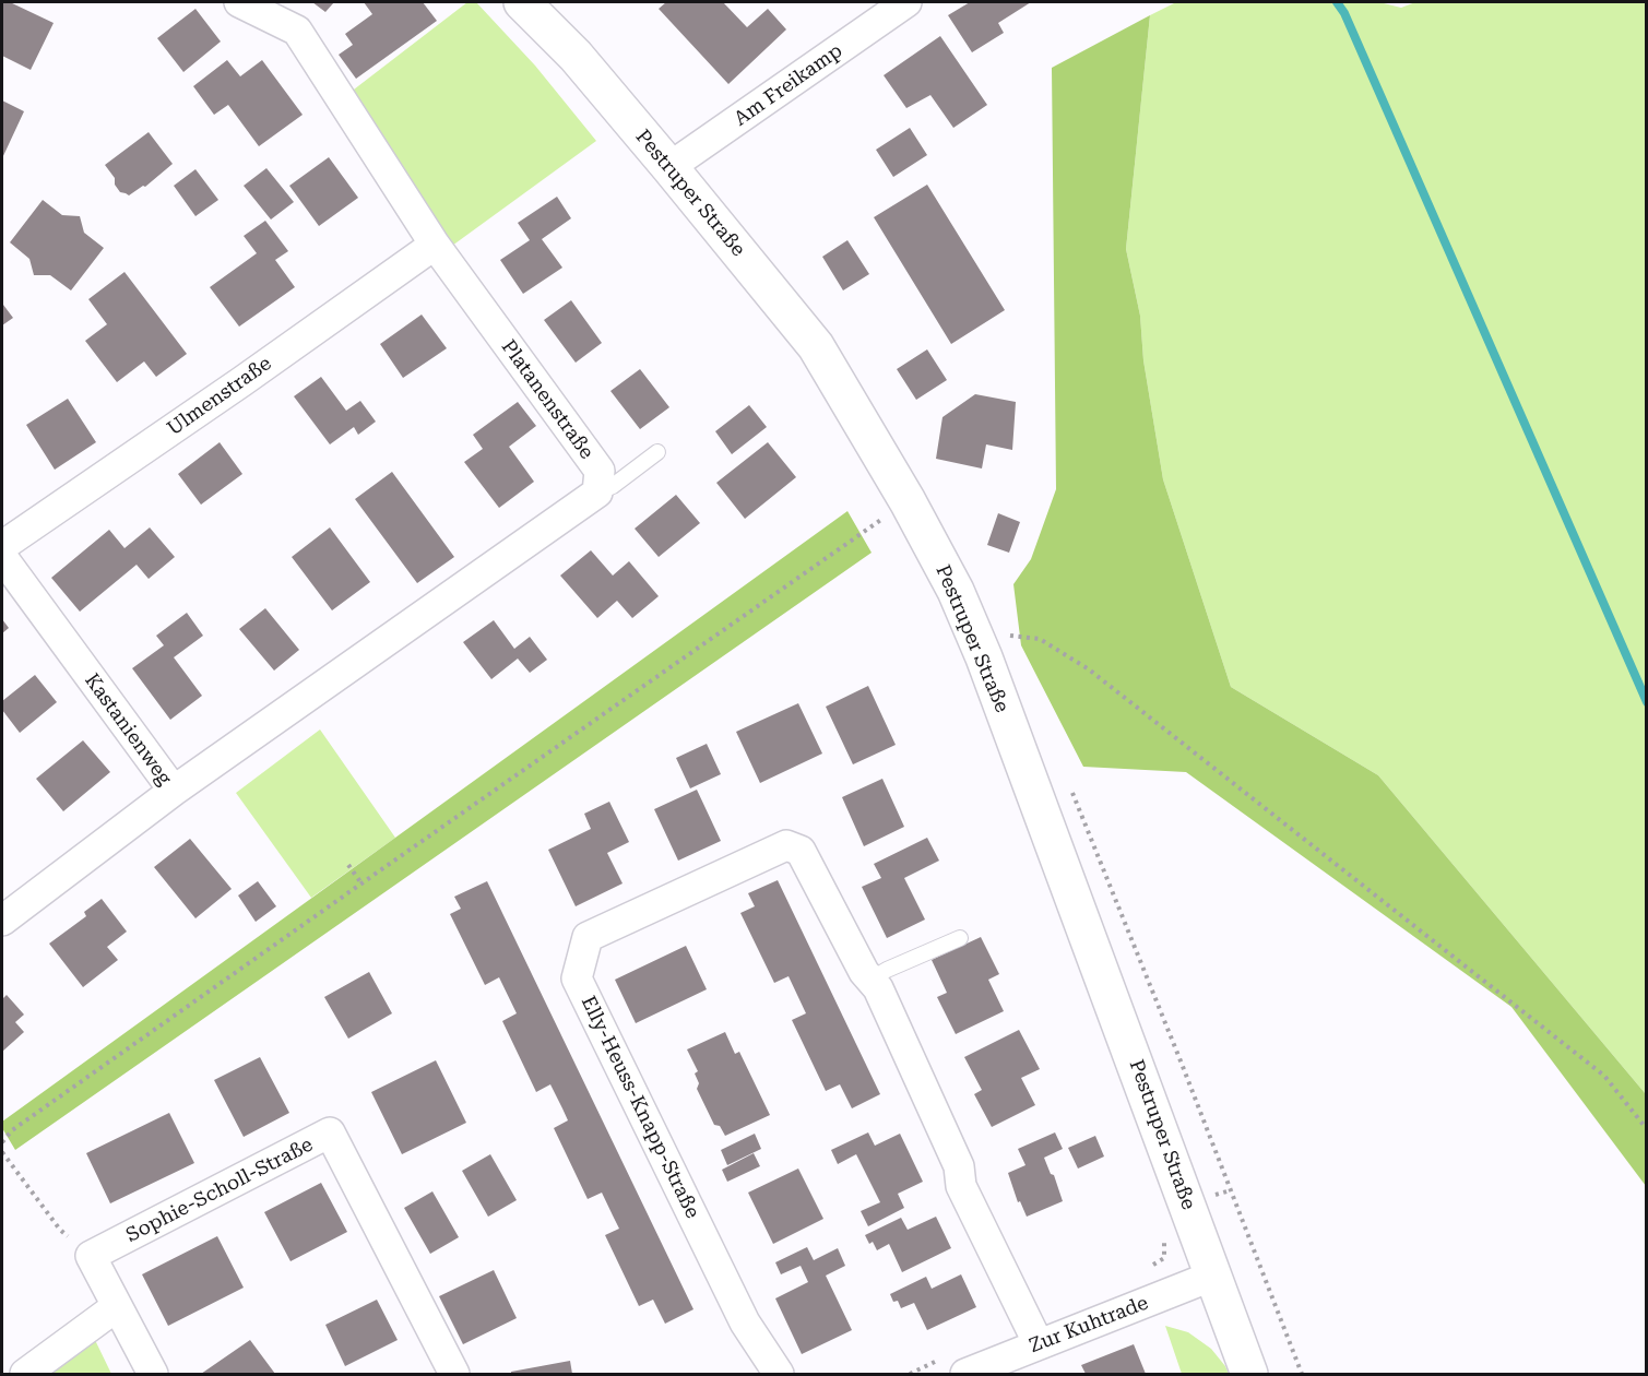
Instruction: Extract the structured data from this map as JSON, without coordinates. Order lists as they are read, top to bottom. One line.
{"streets":{"street":["Am Freikamp","Pestruper Straße","Ulmenstraße","Platanenstraße","Kastanienweg","Elly-Heuss-Knapp-Straße","Sophie-Scholl-Straße","Zur Kuhtrade"]},"crossings":[["Am Freikamp","Pestruper Straße"],["Pestruper Straße","Zur Kuhtrade"],["Ulmenstraße","Platanenstraße"],["Elly-Heuss-Knapp-Straße","Zur Kuhtrade"]]}
